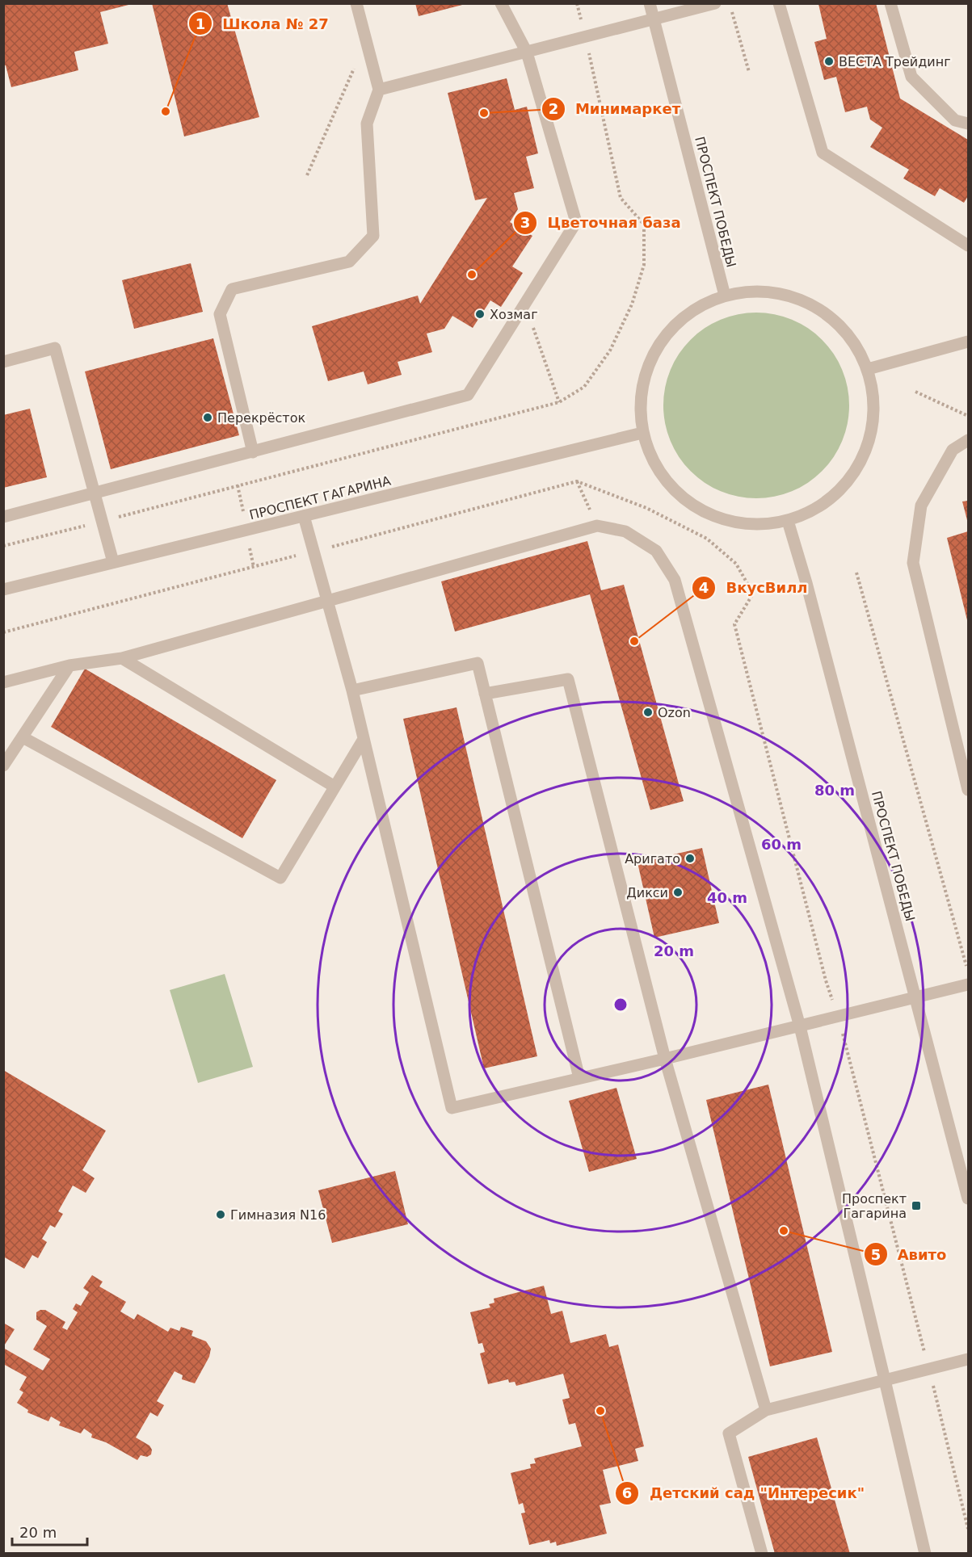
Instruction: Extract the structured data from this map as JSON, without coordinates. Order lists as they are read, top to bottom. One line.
{"streets":{"street":["ПРОСПЕКТ ПОБЕДЫ","ПРОСПЕКТ ГАГАРИНА"]},"places":{"other":["ВЕСТА Трейдинг","Школа № 27","Минимаркет","Цветочная база","Хозмаг","Перекрёсток","ВкусВилл","Ozon","Аригато","Дикси","Гимназия N16","Авито","Детский сад \"Интересик\""],"transit":["Проспект Гагарина"]},"scale_bar":"20 m","rings":["80 m","60 m","40 m","20 m"]}
